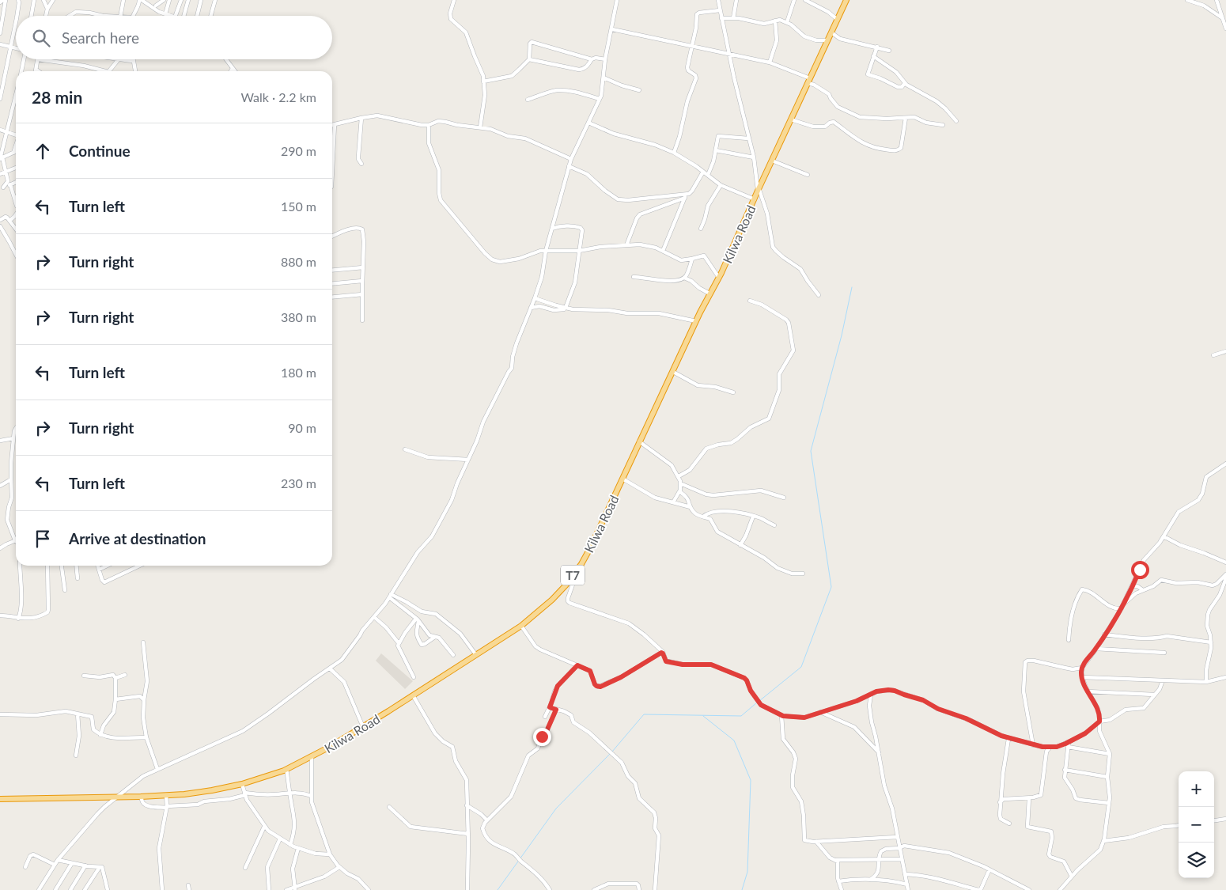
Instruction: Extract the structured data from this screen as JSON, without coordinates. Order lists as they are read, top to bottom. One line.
{"streets":{"highway":["Kilwa Road","T7"]},"page":{"search":"Search here","heading":["28 min","Walk · 2.2 km"],"list":[["Continue","290 m"],["Turn left","150 m"],["Turn right","880 m"],["Turn right","380 m"],["Turn left","180 m"],["Turn right","90 m"],["Turn left","230 m"],"Arrive at destination"],"map_buttons":["+","−"]}}
